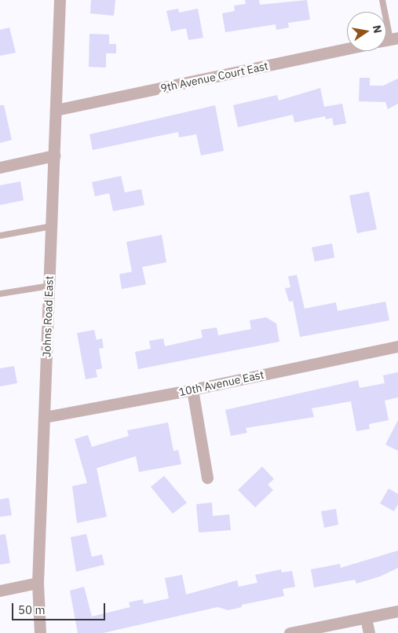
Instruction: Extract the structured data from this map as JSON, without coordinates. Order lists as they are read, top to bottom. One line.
{"streets":{"street":["9th Avenue Court East","Johns Road East","10th Avenue East"]},"crossings":[["9th Avenue Court East","Johns Road East"],["Johns Road East","10th Avenue East"]],"scale_bar":"50 m","north":"right"}
